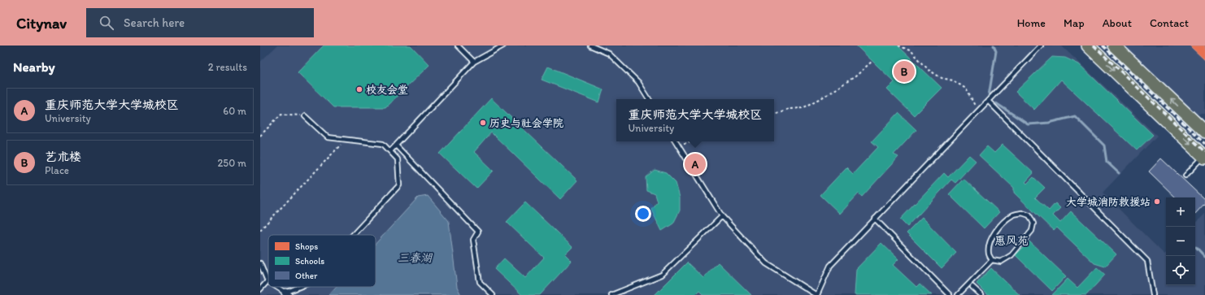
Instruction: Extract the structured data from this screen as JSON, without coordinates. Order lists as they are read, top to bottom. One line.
{"districts":["惠风苑"],"water":["三春湖"],"places":["校友会堂","历史与社会学院","大学城消防救援站"],"legend":["Shops","Schools","Other"],"page":{"header":"Citynav","search":"Search here","nav":["Home","Map","About","Contact"],"heading":["Nearby","2 results"],"pins":["B","A"],"list":[{"mark":"A","name":"重庆师范大学大学城校区","note":"University","value":"60 m"},{"mark":"B","name":"艺术楼","note":"Place","value":"250 m"}],"popup":["重庆师范大学大学城校区","University"],"map_buttons":["+","−"]}}
